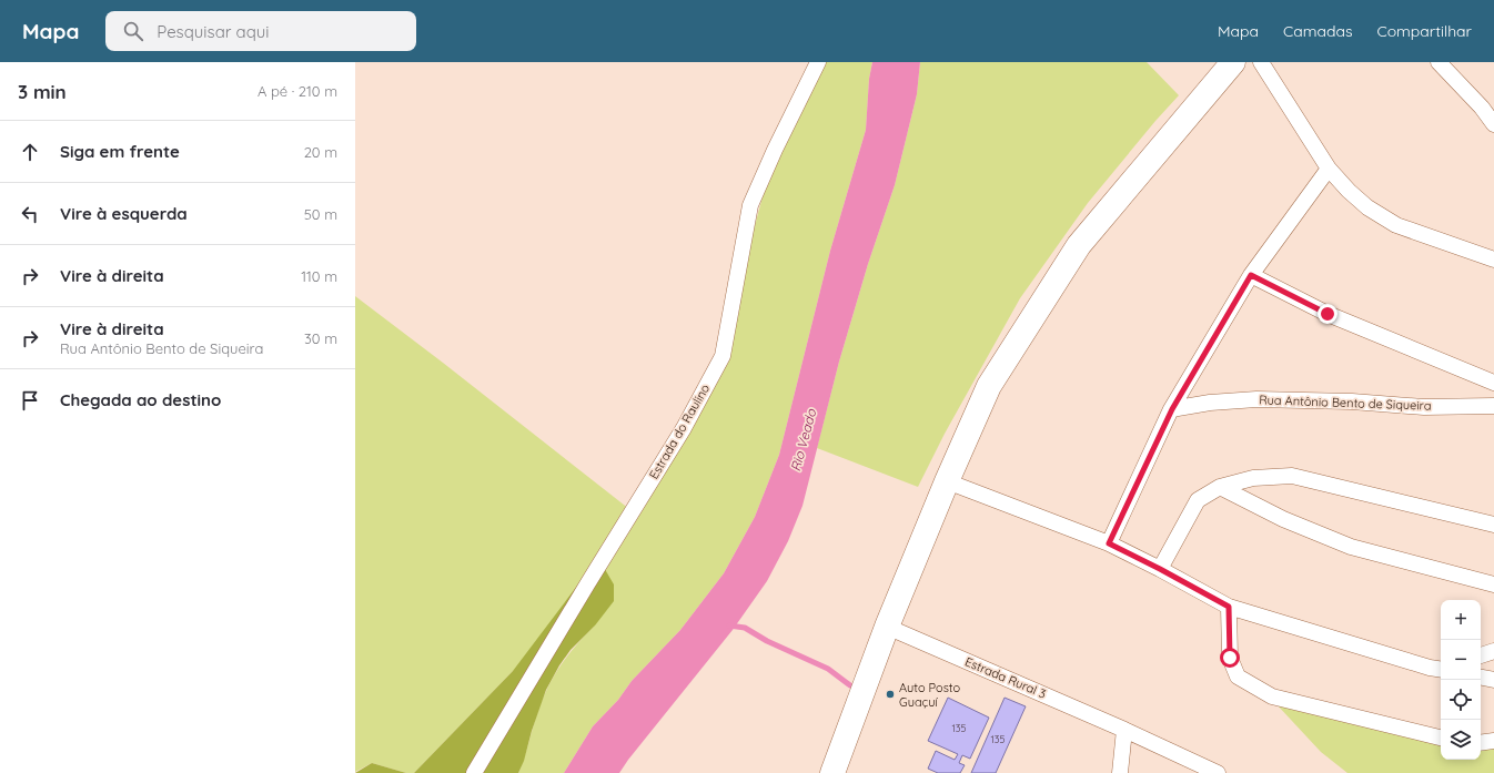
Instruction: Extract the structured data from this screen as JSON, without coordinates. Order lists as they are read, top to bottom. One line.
{"streets":{"street":["Rua Antônio Bento de Siqueira","Estrada do Raulino","Estrada Rural 3"]},"water":["Rio Veado"],"places":["Auto Posto Guaçuí"],"house_numbers":["135","135"],"page":{"header":"Mapa","search":"Pesquisar aqui","nav":["Mapa","Camadas","Compartilhar"],"heading":["3 min","A pé · 210 m"],"list":[["Siga em frente","20 m"],["Vire à esquerda","50 m"],["Vire à direita","110 m"],["Vire à direita","Rua Antônio Bento de Siqueira","30 m"],"Chegada ao destino"],"map_buttons":["+","−"]}}
